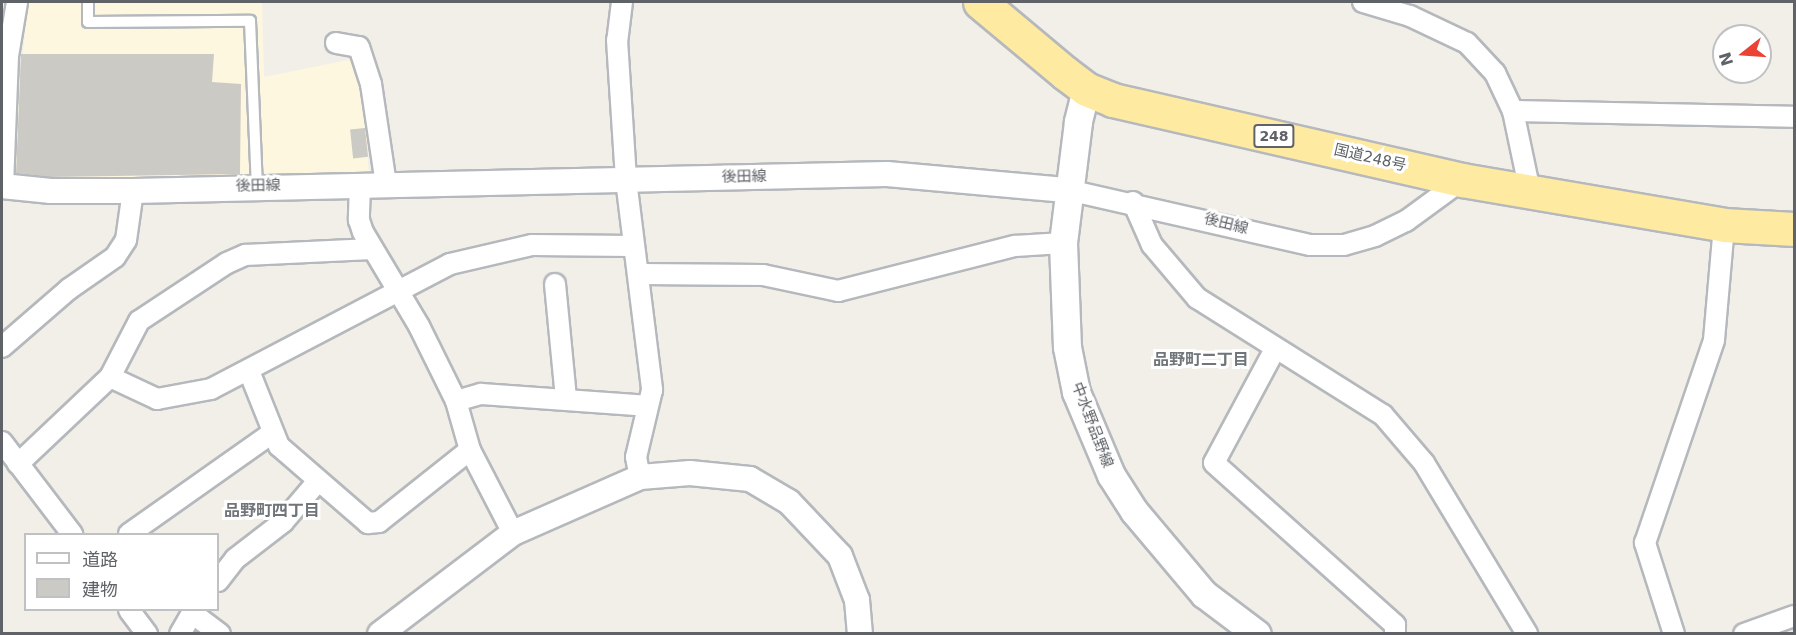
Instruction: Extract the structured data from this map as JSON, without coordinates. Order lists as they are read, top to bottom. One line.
{"streets":{"highway":["248","国道248号"],"main road":["中水野品野線"],"street":["後田線"]},"crossings":[["国道248号","後田線"],["国道248号","中水野品野線"],["後田線","中水野品野線"]],"districts":["品野町二丁目","品野町四丁目"],"legend":["道路","建物"],"north":"left"}
